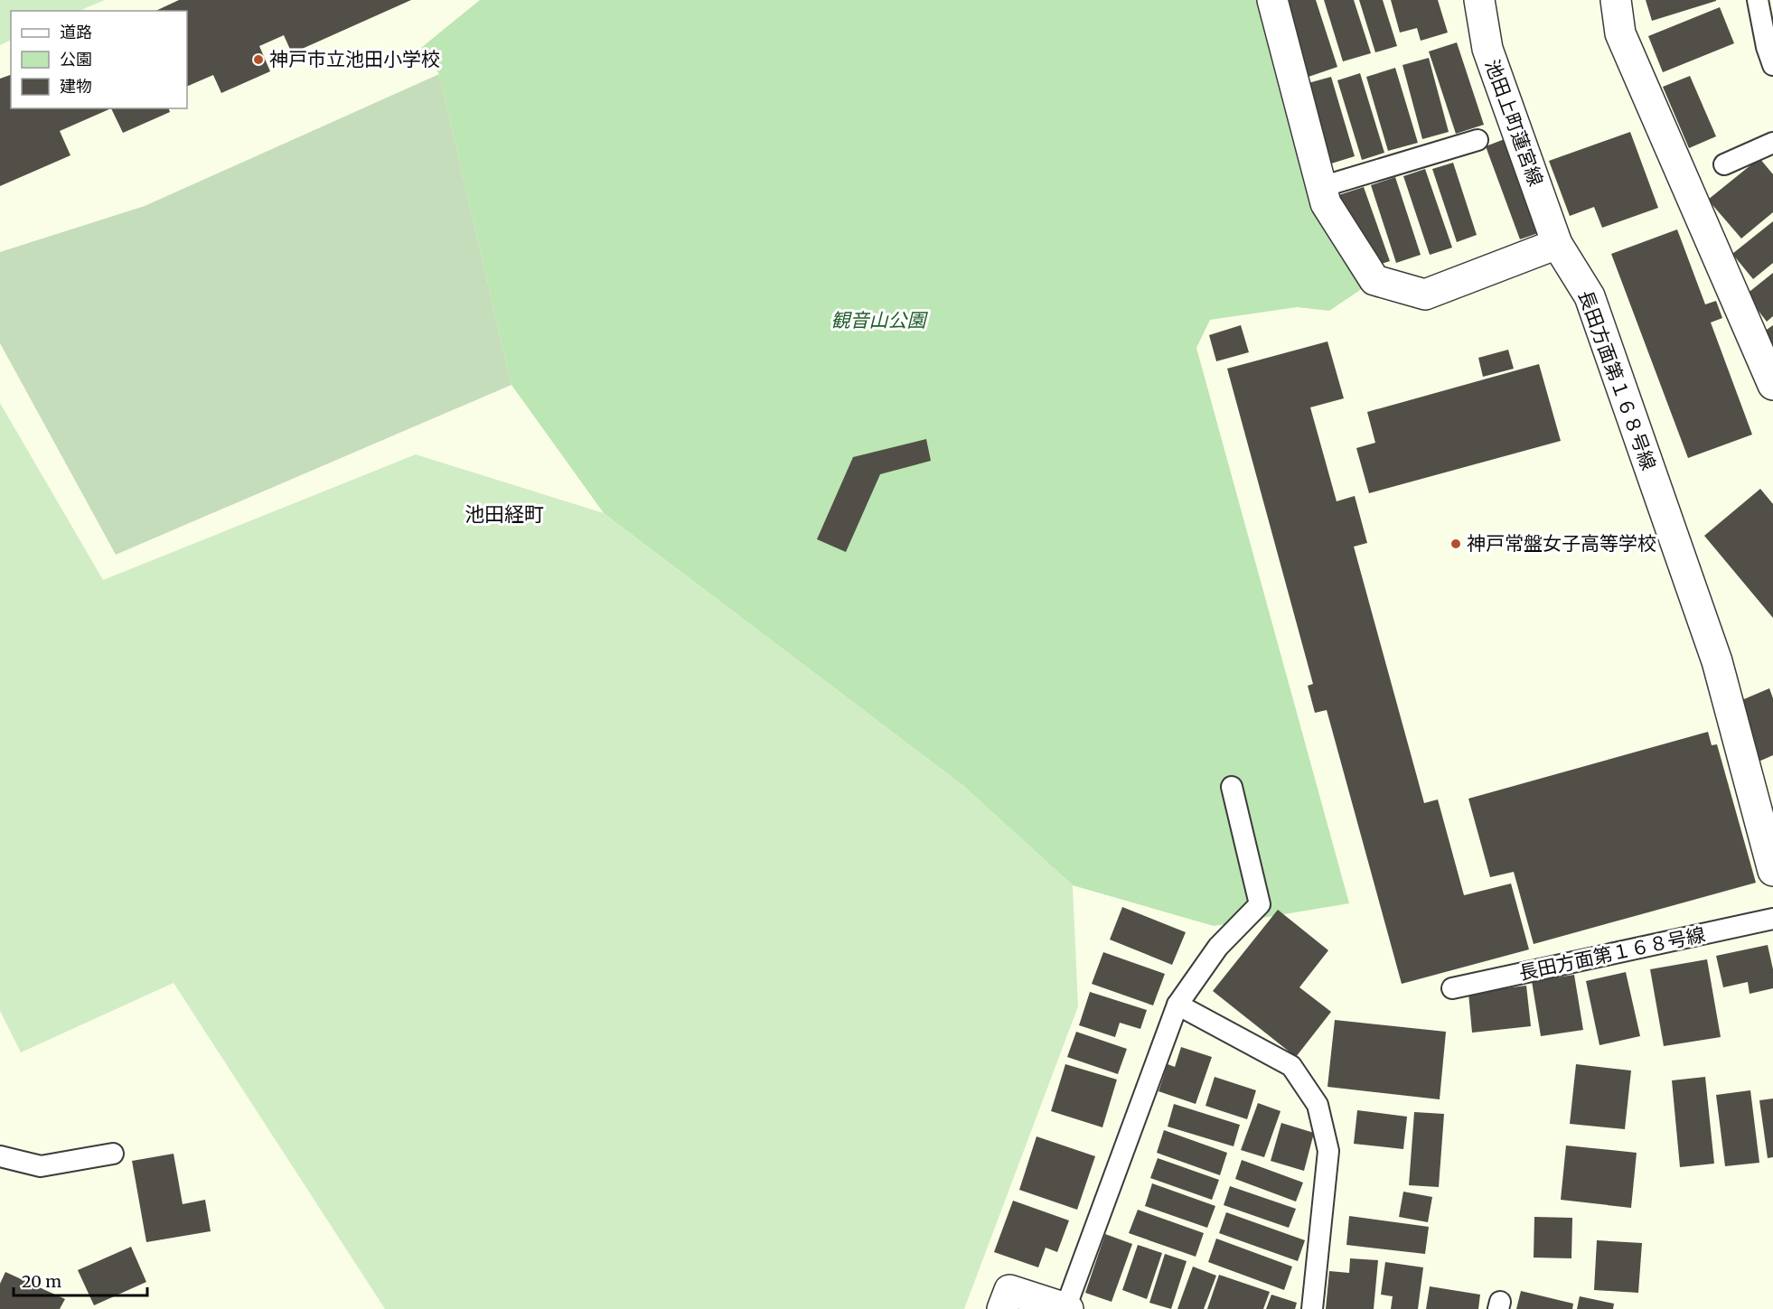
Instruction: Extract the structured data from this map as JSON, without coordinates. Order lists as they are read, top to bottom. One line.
{"streets":{"street":["池田上町蓮宮線","長田方面第１６８号線"]},"crossings":[["池田上町蓮宮線","長田方面第１６８号線"]],"districts":["池田経町"],"parks":["観音山公園"],"places":["神戸市立池田小学校","神戸常盤女子高等学校"],"legend":["道路","公園","建物"],"scale_bar":"20 m"}
